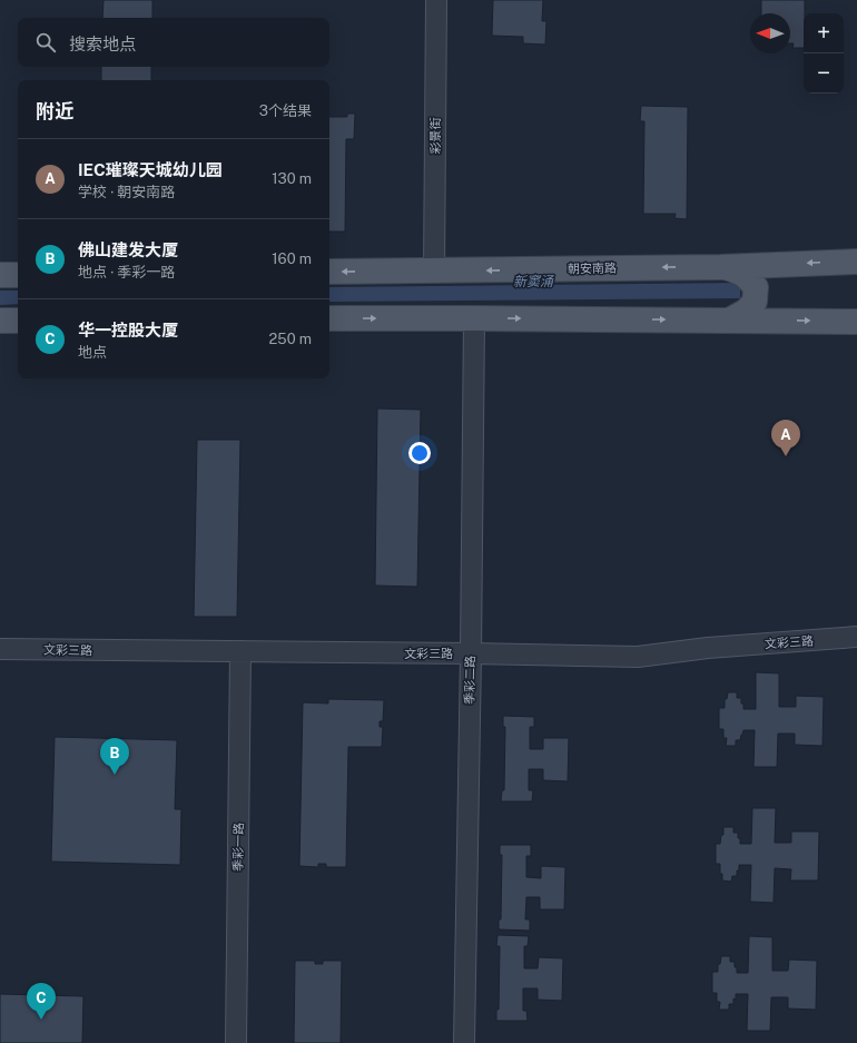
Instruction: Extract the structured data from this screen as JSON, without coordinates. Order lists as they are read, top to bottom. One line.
{"streets":{"main road":["朝安南路"],"street":["彩景街","文彩三路","季彩二路","季彩一路"]},"crossings":[["彩景街","朝安南路"],["文彩三路","季彩二路"],["文彩三路","季彩一路"]],"water":["新窦涌"],"north":"left","page":{"map_buttons":["+","−"],"search":"搜索地点","heading":["附近","3个结果"],"list":[{"mark":"A","name":"IEC璀璨天城幼儿园","note":"学校 · 朝安南路","value":"130 m"},{"mark":"B","name":"佛山建发大厦","note":"地点 · 季彩一路","value":"160 m"},{"mark":"C","name":"华一控股大厦","note":"地点","value":"250 m"}],"pins":["A","B","C"]}}
